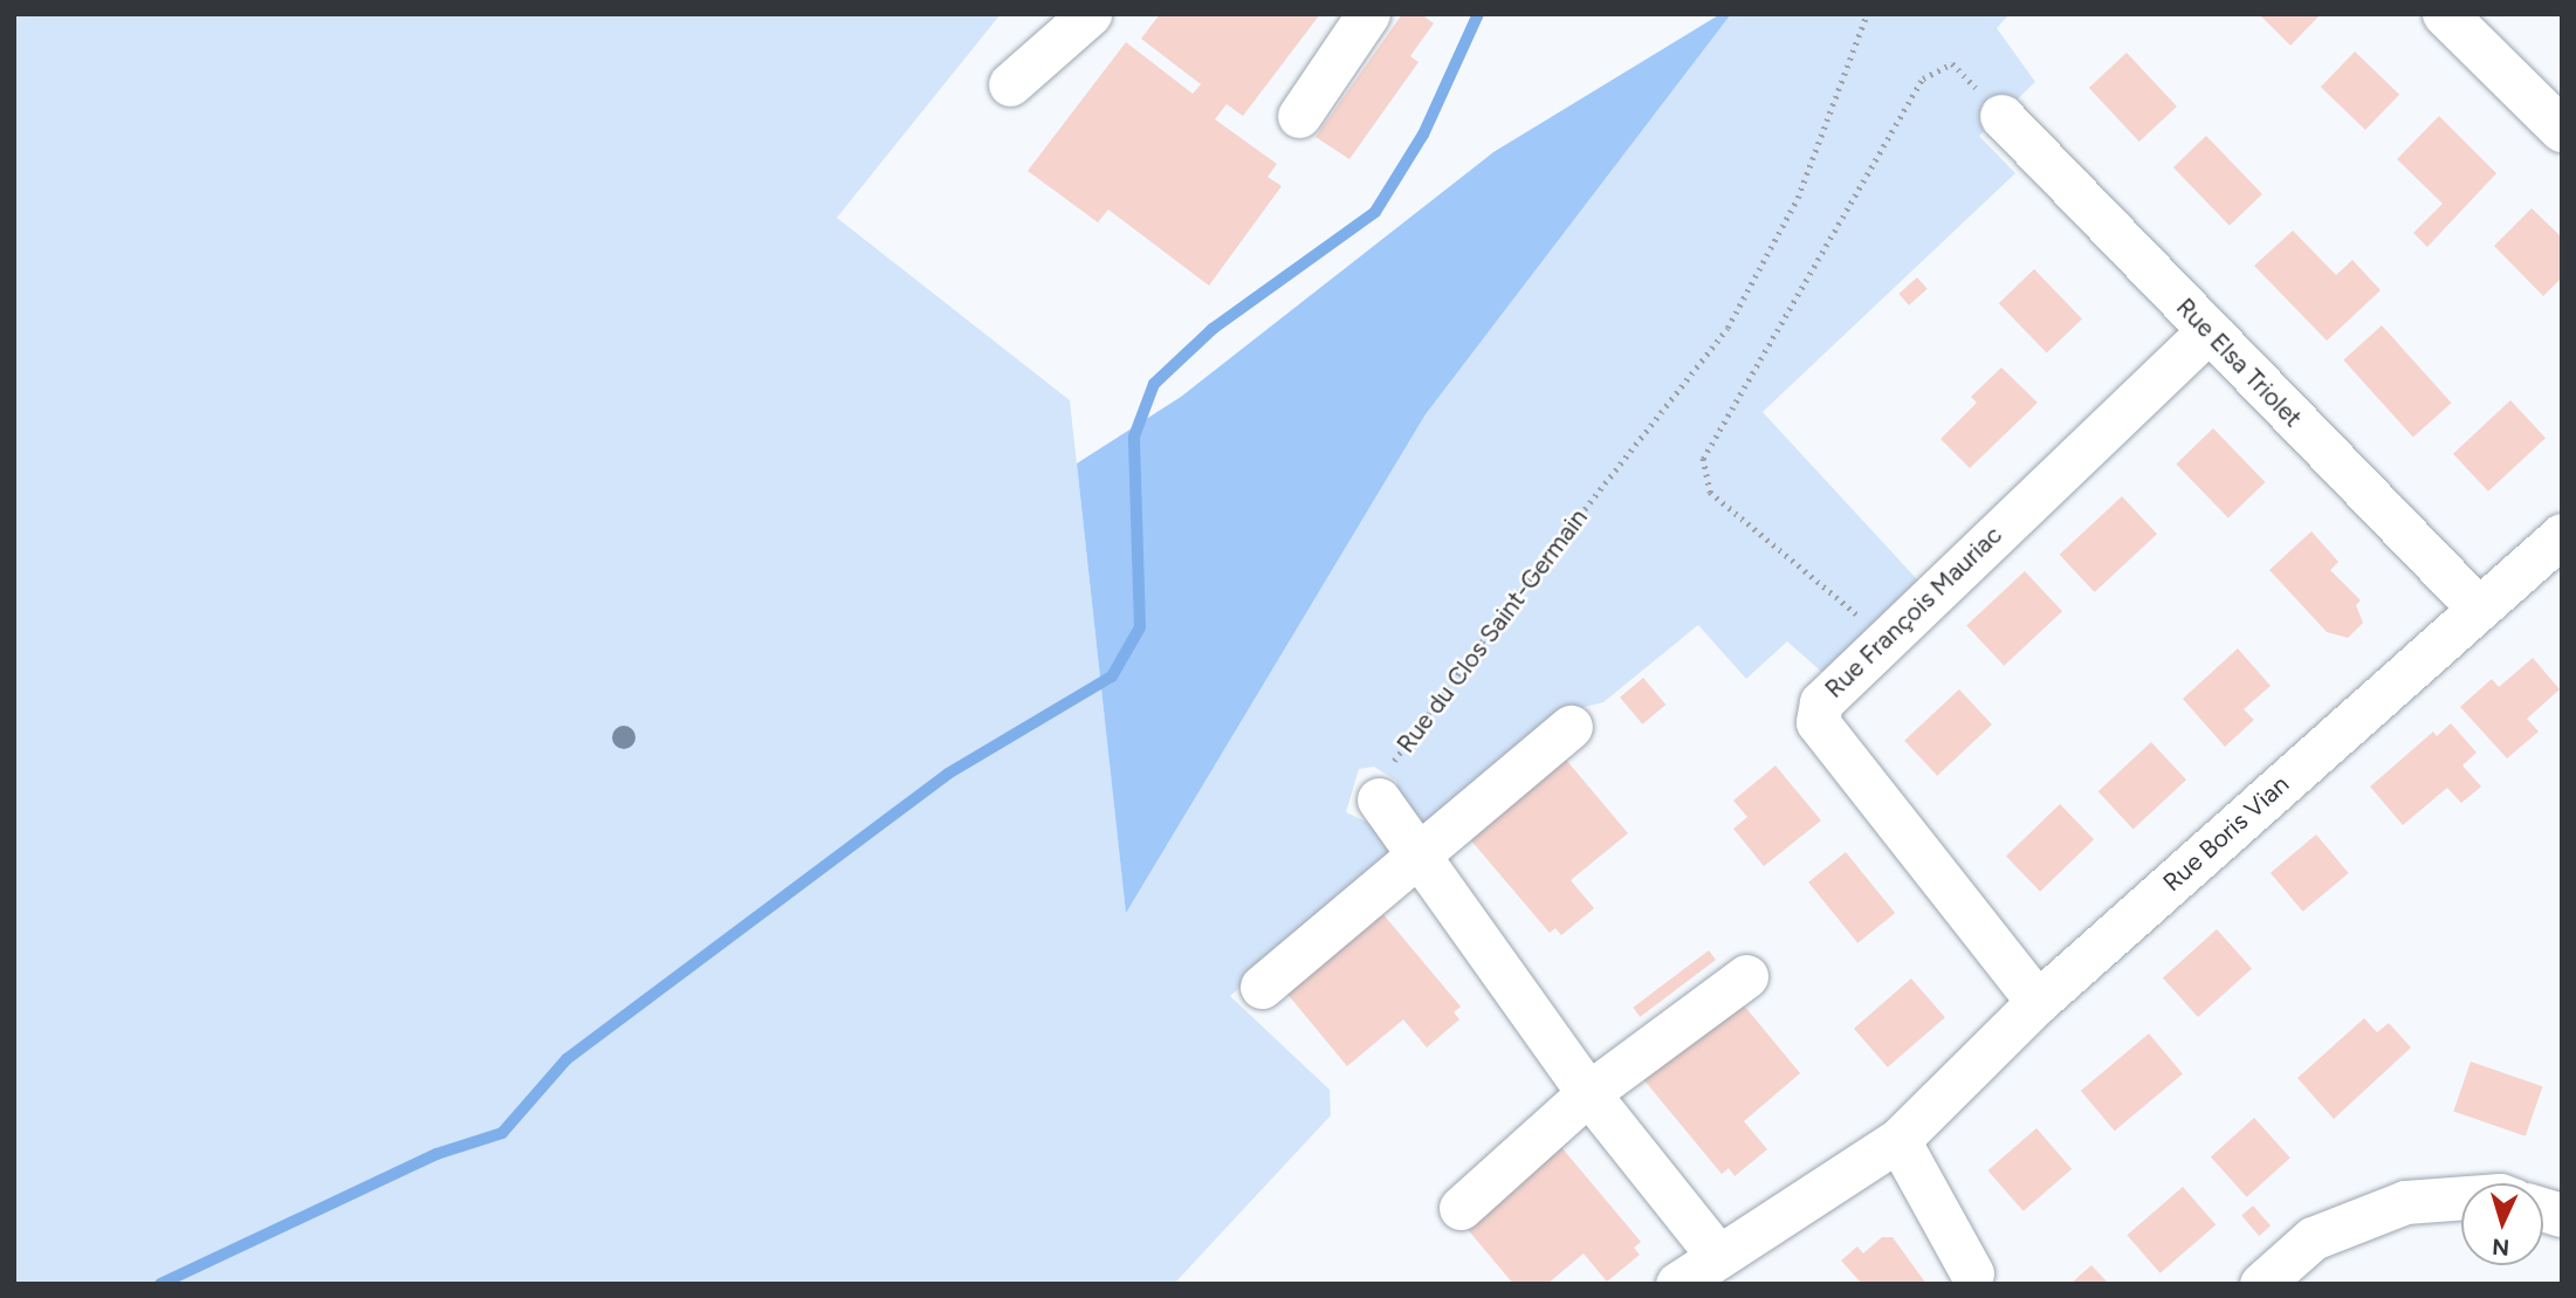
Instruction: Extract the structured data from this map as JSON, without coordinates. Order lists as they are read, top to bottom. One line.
{"streets":{"street":["Rue Elsa Triolet","Rue François Mauriac","Rue Boris Vian"],"path":["Rue du Clos Saint-Germain"]},"crossings":[["Rue Elsa Triolet","Rue François Mauriac"],["Rue Elsa Triolet","Rue Boris Vian"],["Rue François Mauriac","Rue Boris Vian"]],"north":"bottom"}
